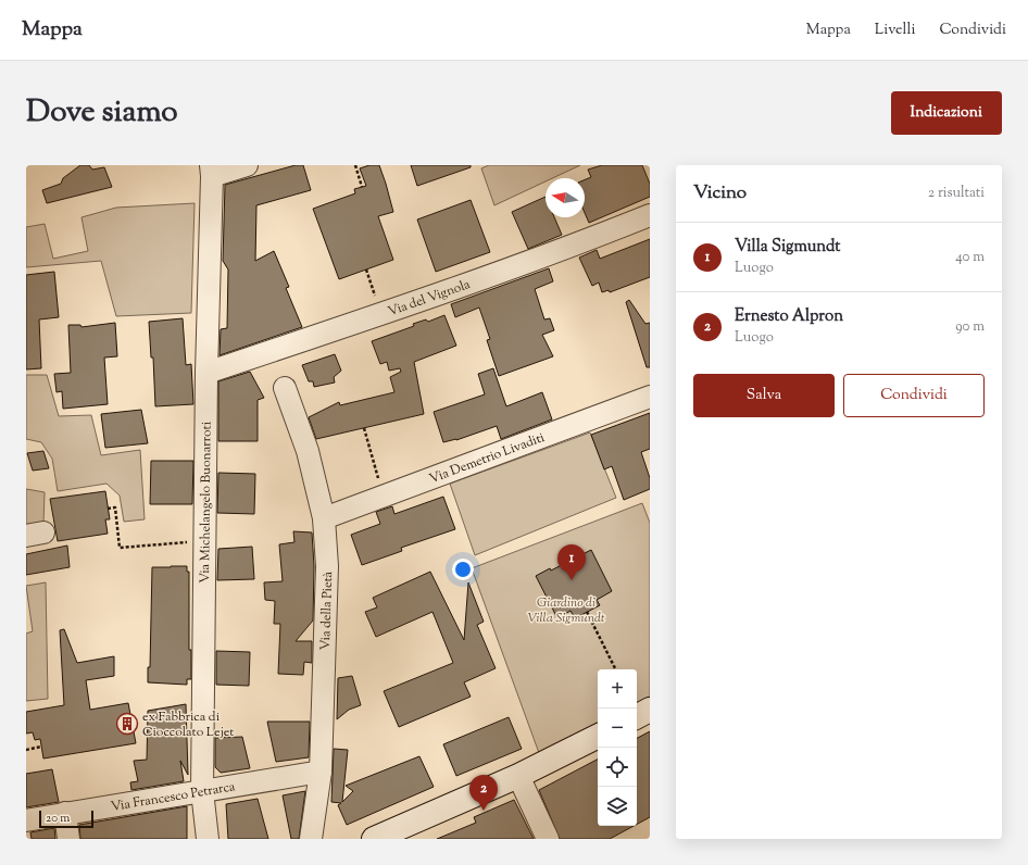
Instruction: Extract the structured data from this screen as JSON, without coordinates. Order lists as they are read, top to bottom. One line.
{"streets":{"street":["Via del Vignola","Via Demetrio Livaditi","Via Michelangelo Buonarroti","Via della Pietà","Via Francesco Petrarca"]},"crossings":[["Via del Vignola","Via Michelangelo Buonarroti"],["Via Demetrio Livaditi","Via della Pietà"],["Via Michelangelo Buonarroti","Via Francesco Petrarca"],["Via della Pietà","Via Francesco Petrarca"]],"parks":["Giardino di Villa Sigmundt"],"places":{"building":["ex Fabbrica di Cioccolato Lejet"]},"scale_bar":"20 m","north":"left","page":{"header":"Mappa","nav":["Mappa","Livelli","Condividi"],"title":"Dove siamo","buttons":["Indicazioni",["Salva","Condividi"]],"heading":["Vicino","2 risultati"],"list":[{"mark":"1","name":"Villa Sigmundt","note":"Luogo","value":"40 m"},{"mark":"2","name":"Ernesto Alpron","note":"Luogo","value":"90 m"}],"pins":["1","2"],"map_buttons":["+","−"],"scale":"20 m"}}
